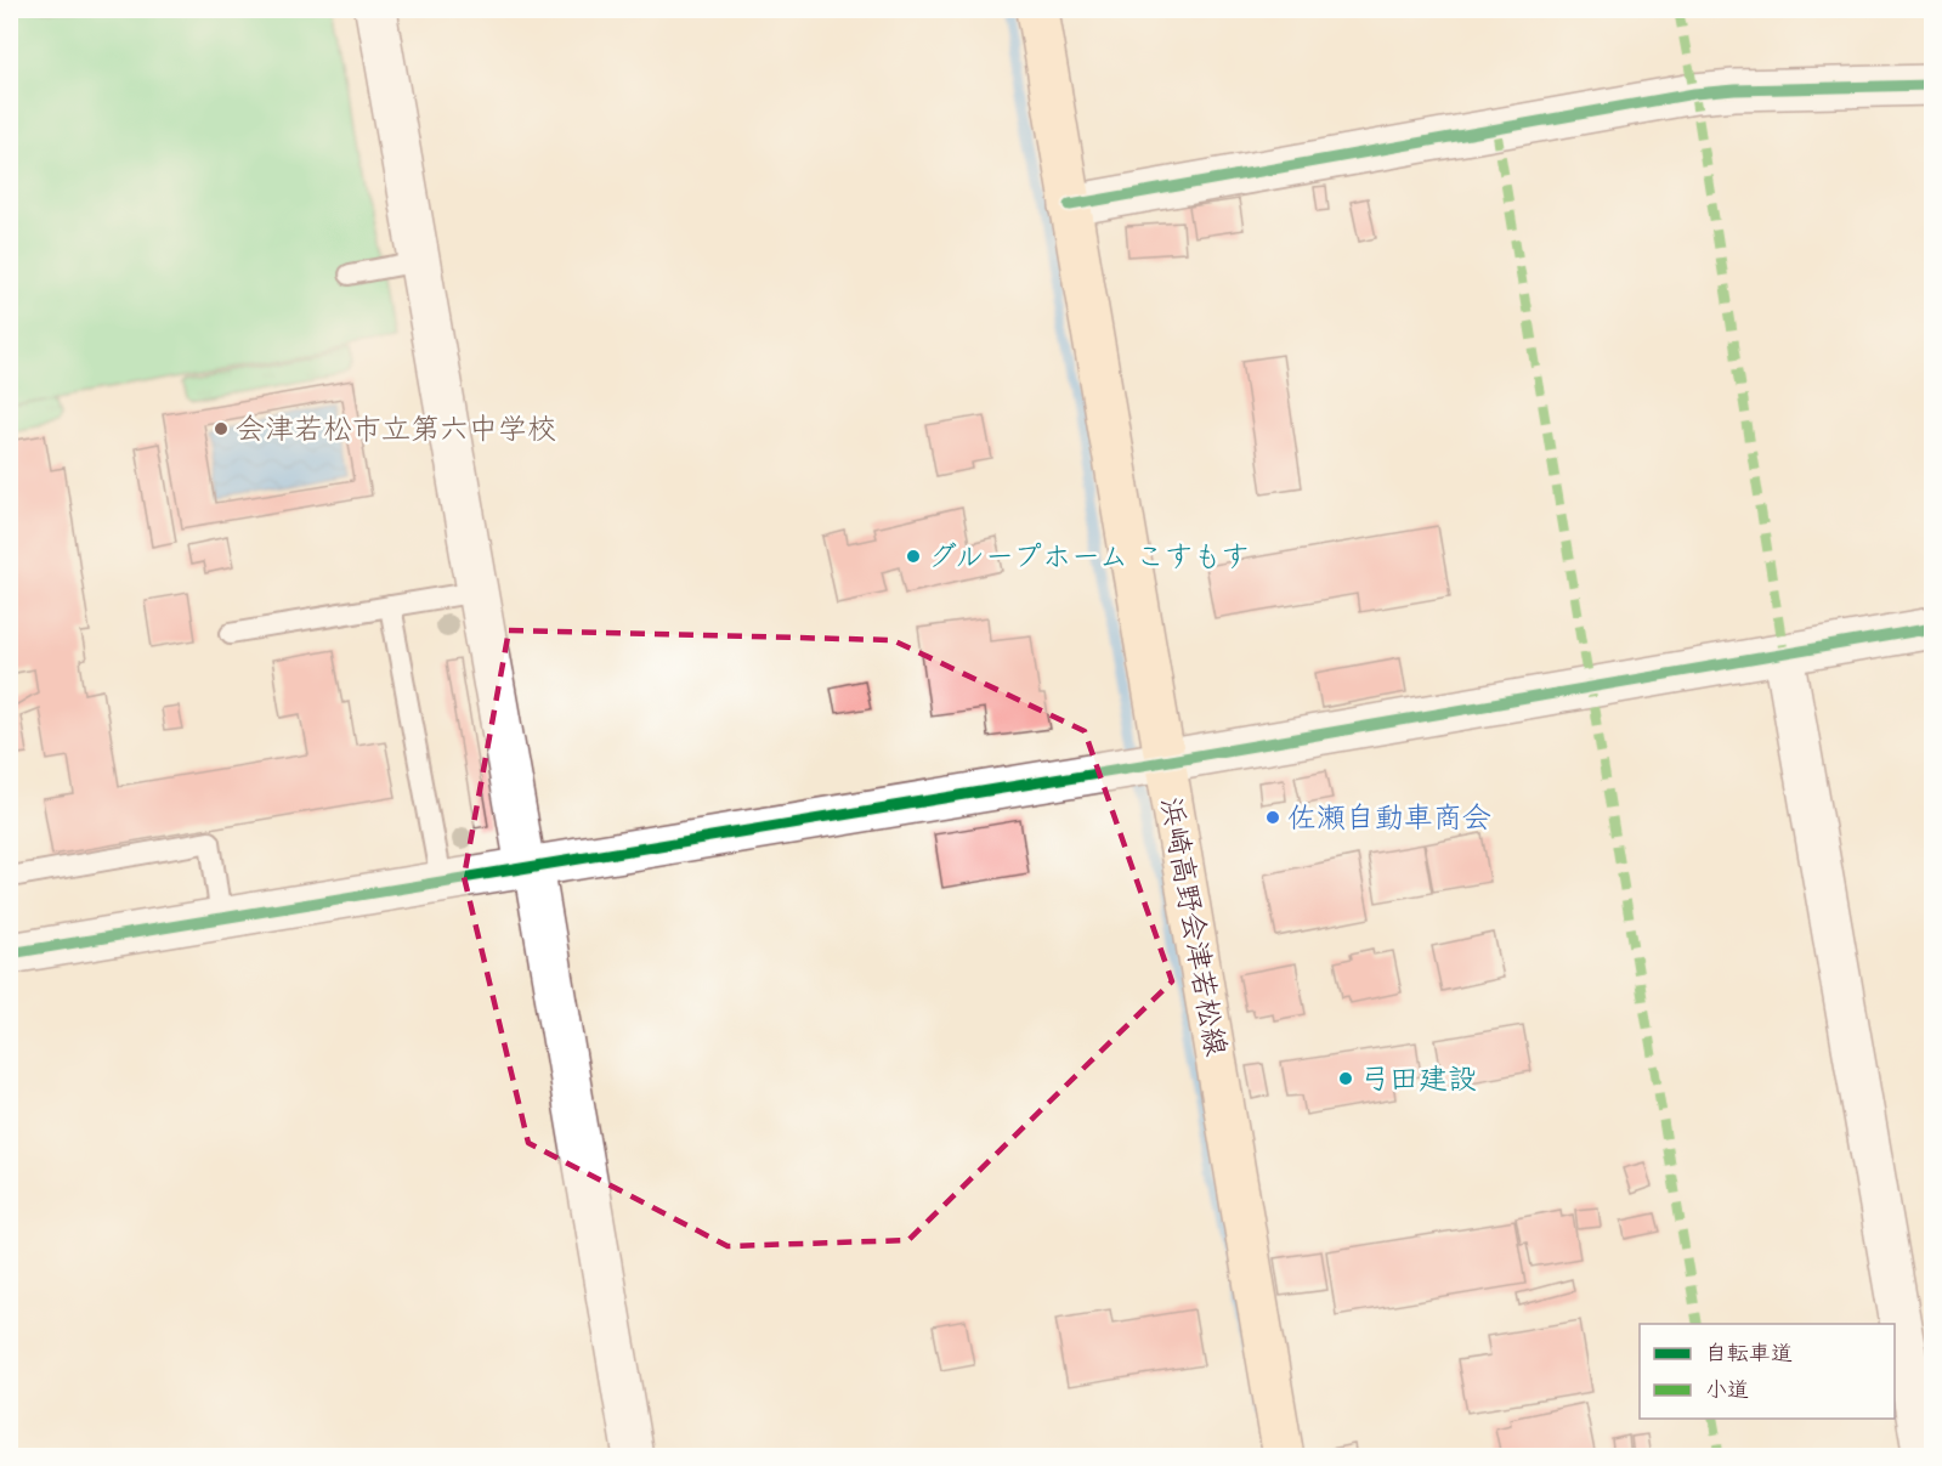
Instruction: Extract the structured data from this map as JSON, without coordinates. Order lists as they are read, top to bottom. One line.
{"streets":{"main road":["浜崎高野会津若松線"]},"places":["会津若松市立第六中学校","グループホーム こすもす","佐瀬自動車商会","弓田建設"],"legend":["自転車道","小道"]}
